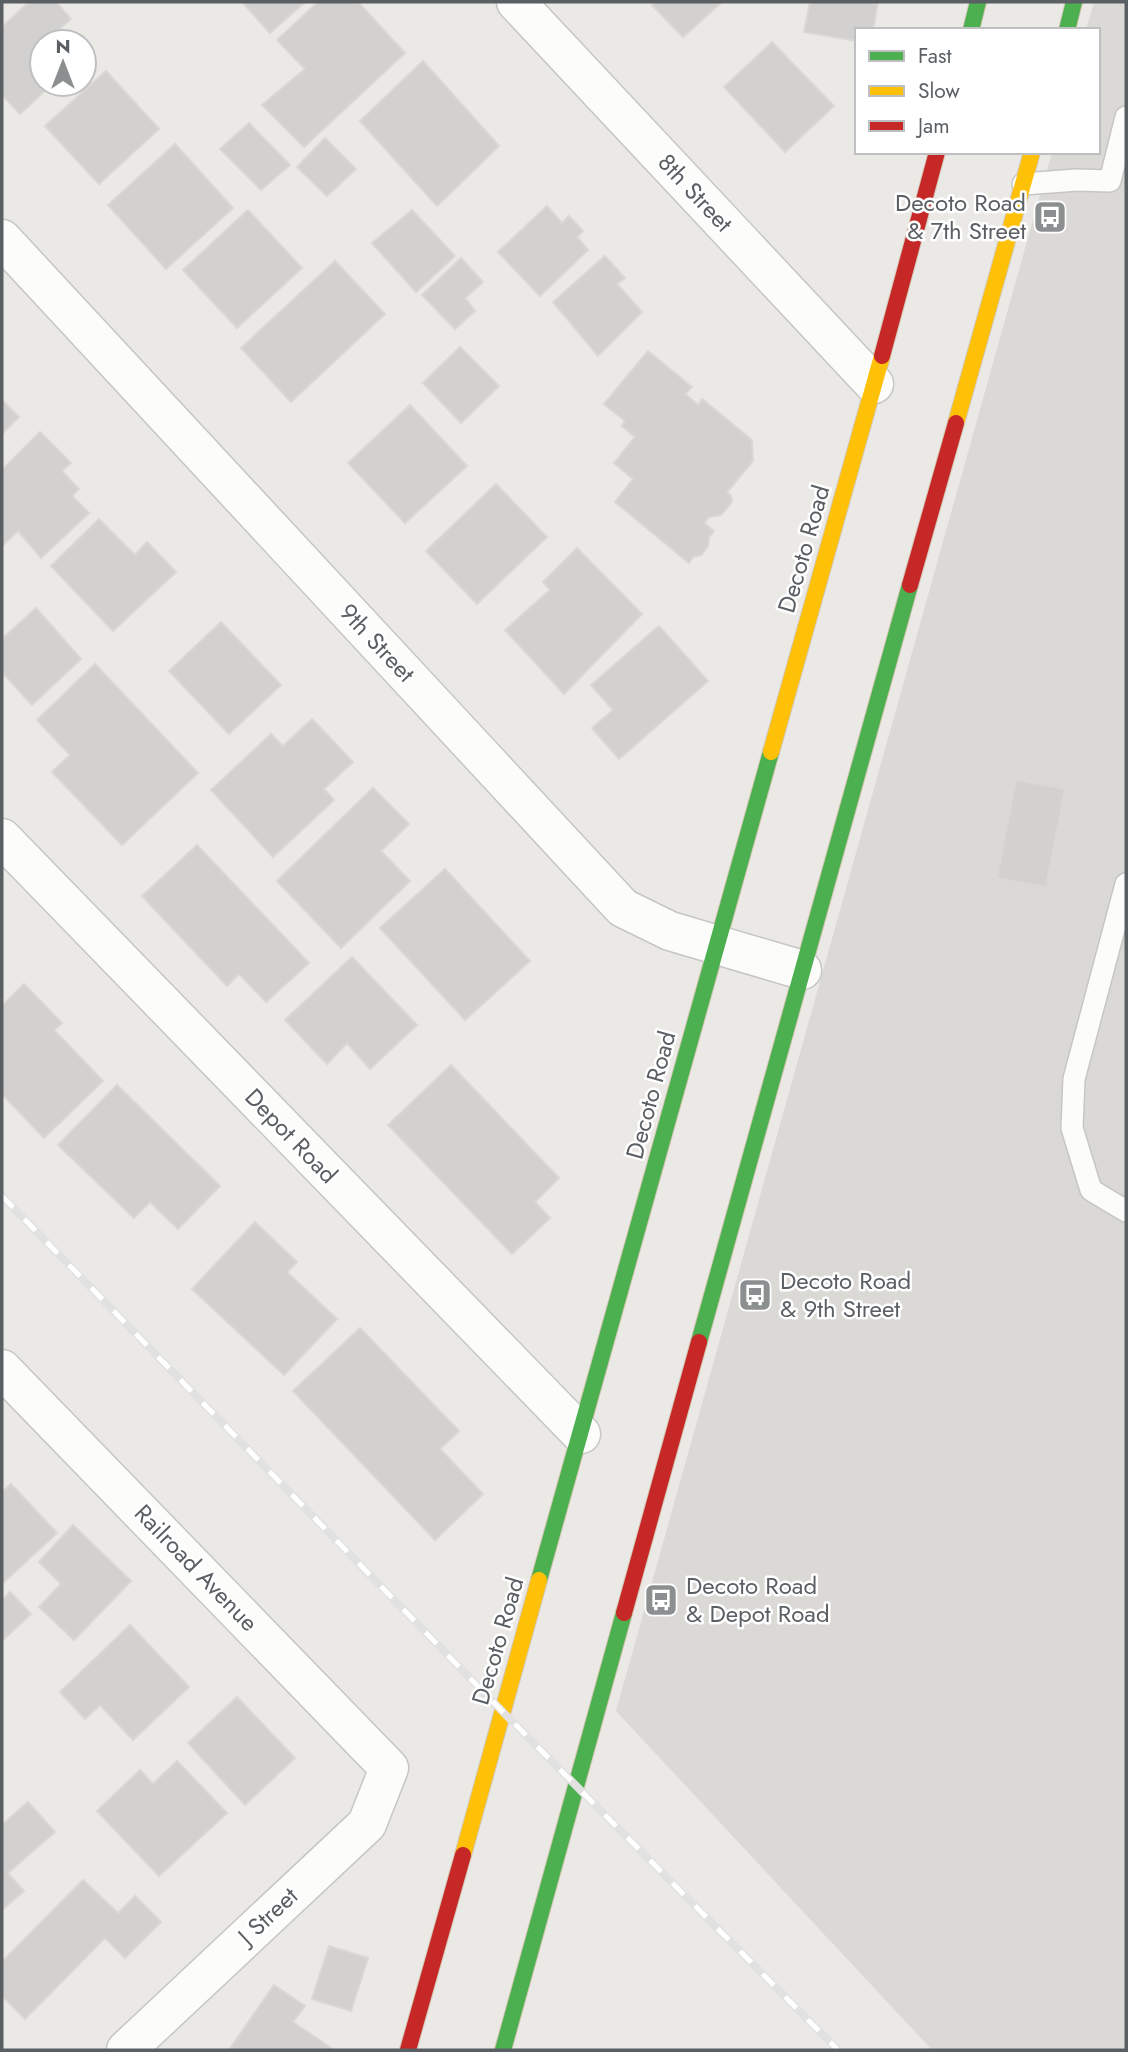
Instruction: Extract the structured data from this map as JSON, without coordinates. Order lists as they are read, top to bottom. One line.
{"streets":{"main road":["Decoto Road"],"street":["8th Street","9th Street","Depot Road","Railroad Avenue","J Street"]},"crossings":[["8th Street","Decoto Road"],["Decoto Road","9th Street"],["Decoto Road","Depot Road"],["Railroad Avenue","J Street"]],"places":{"bus stop":["Decoto Road & 7th Street","Decoto Road & 9th Street","Decoto Road & Depot Road"]},"legend":["Fast","Slow","Jam"],"north":"top"}
